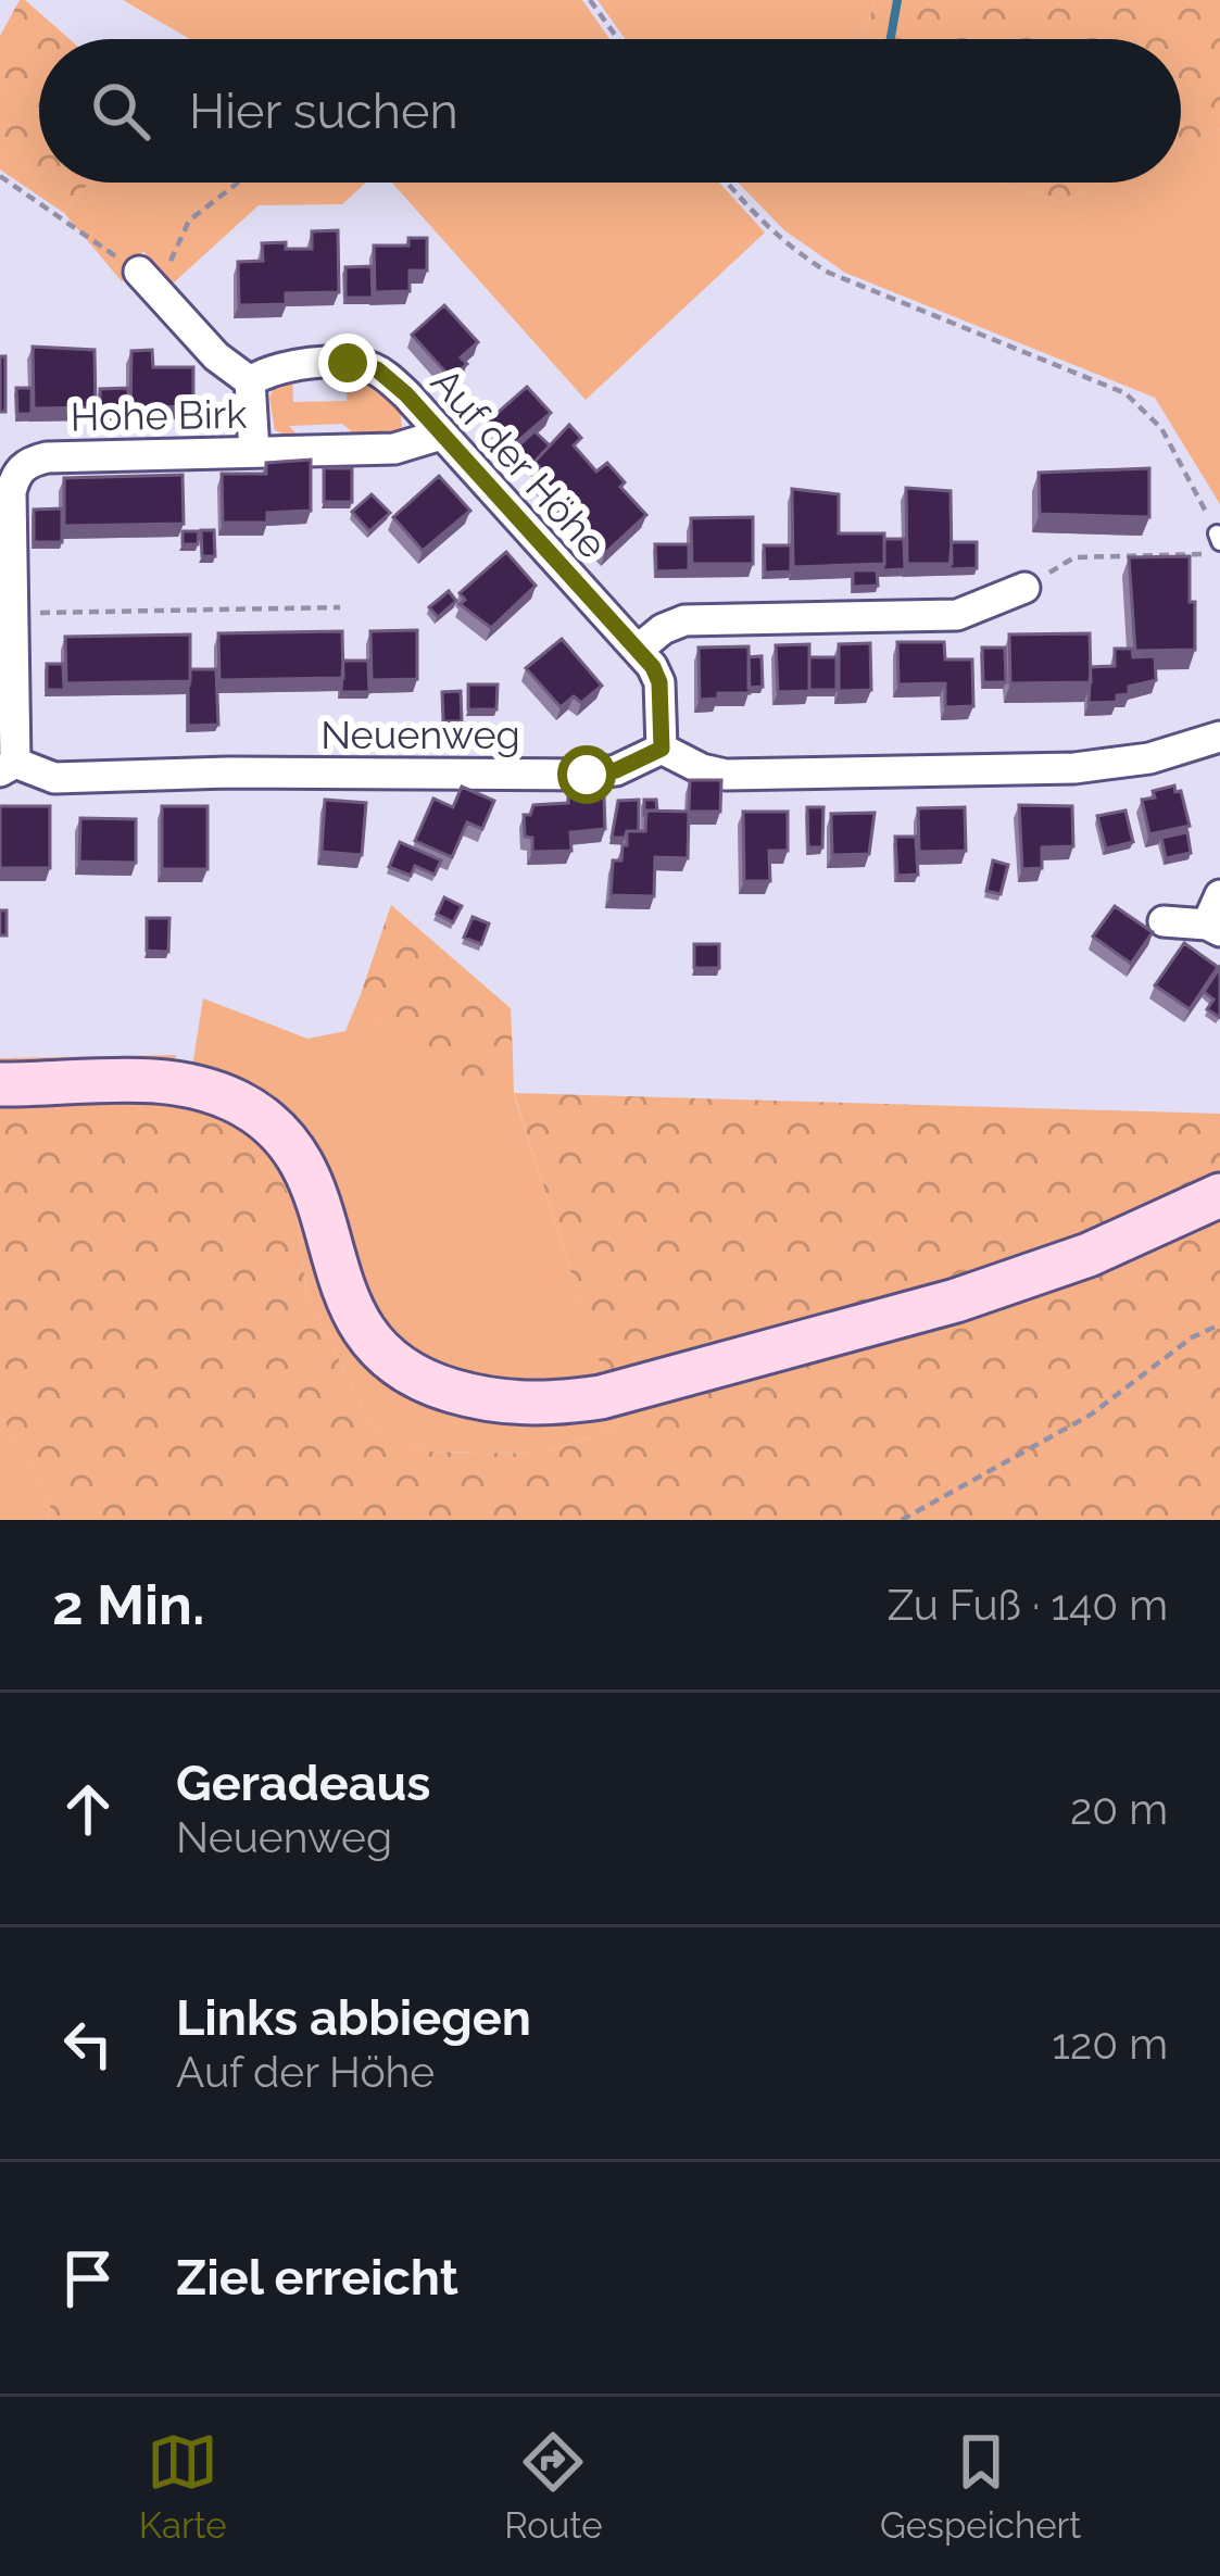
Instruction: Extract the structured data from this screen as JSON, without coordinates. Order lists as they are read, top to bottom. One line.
{"streets":{"street":["Hohe Birk","Auf der Höhe","Neuenweg"]},"crossings":[["Hohe Birk","Auf der Höhe"],["Hohe Birk","Neuenweg"],["Auf der Höhe","Neuenweg"]],"page":{"search":"Hier suchen","heading":["2 Min.","Zu Fuß · 140 m"],"list":[["Geradeaus","Neuenweg","20 m"],["Links abbiegen","Auf der Höhe","120 m"],"Ziel erreicht"],"nav":["Karte","Route","Gespeichert"]}}
